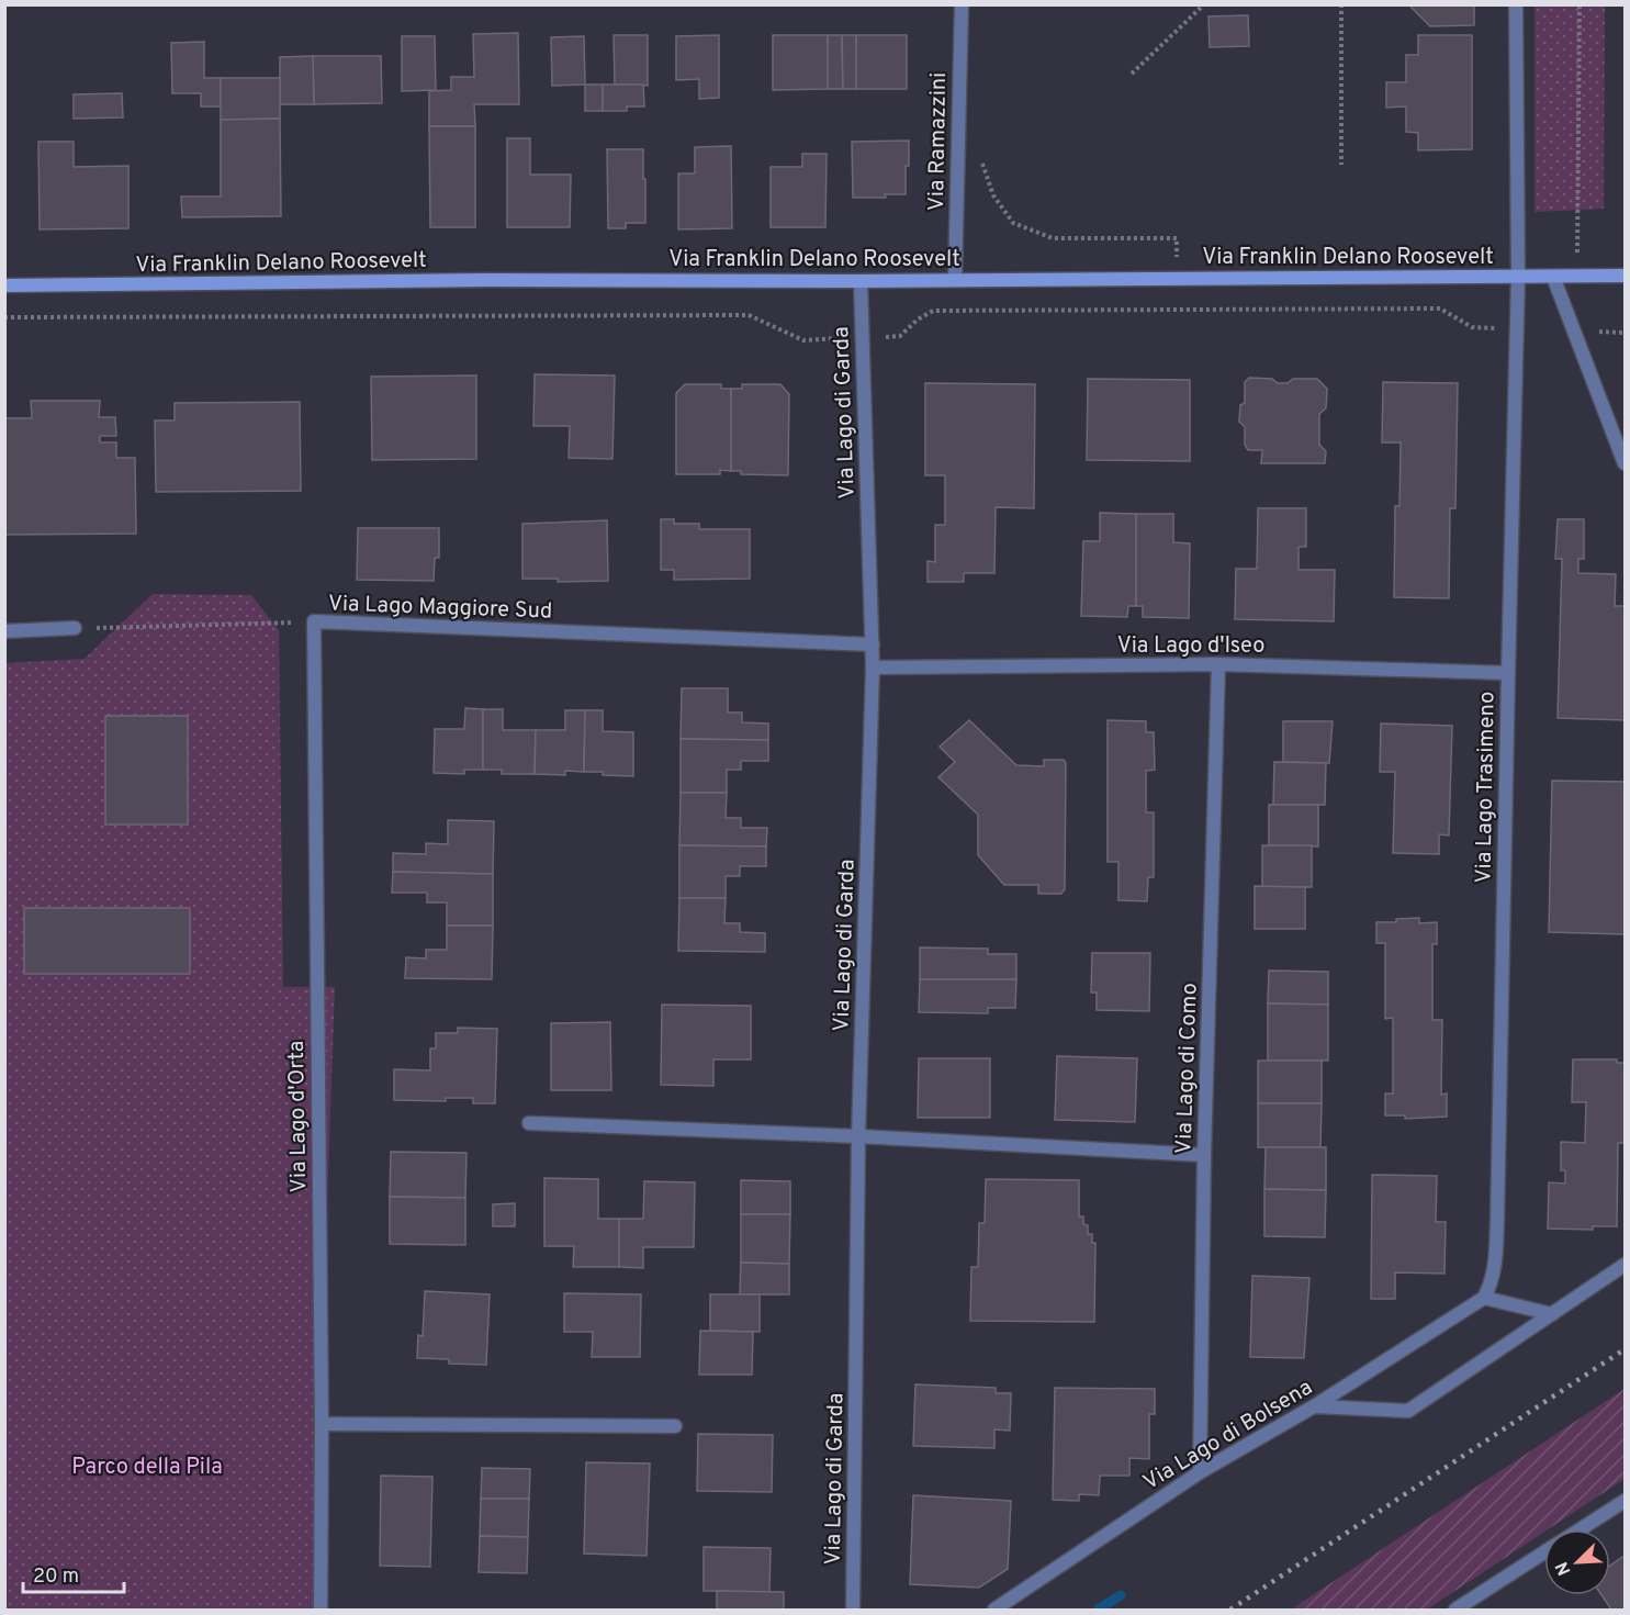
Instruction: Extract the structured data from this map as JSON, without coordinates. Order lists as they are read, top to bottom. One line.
{"streets":{"main road":["Via Franklin Delano Roosevelt"],"street":["Via Ramazzini","Via Lago di Garda","Via Lago Maggiore Sud","Via Lago d'Iseo","Via Lago Trasimeno","Via Lago di Como","Via Lago d'Orta","Via Lago di Bolsena"]},"crossings":[["Via Ramazzini","Via Franklin Delano Roosevelt"],["Via Franklin Delano Roosevelt","Via Lago di Garda"],["Via Franklin Delano Roosevelt","Via Lago Trasimeno"],["Via Lago di Garda","Via Lago Maggiore Sud"],["Via Lago di Garda","Via Lago d'Iseo"],["Via Lago Maggiore Sud","Via Lago d'Orta"],["Via Lago d'Iseo","Via Lago Trasimeno"],["Via Lago d'Iseo","Via Lago di Como"],["Via Lago Trasimeno","Via Lago di Bolsena"],["Via Lago di Como","Via Lago di Bolsena"]],"parks":["Parco della Pila"],"scale_bar":"20 m","north":"bottom left"}
